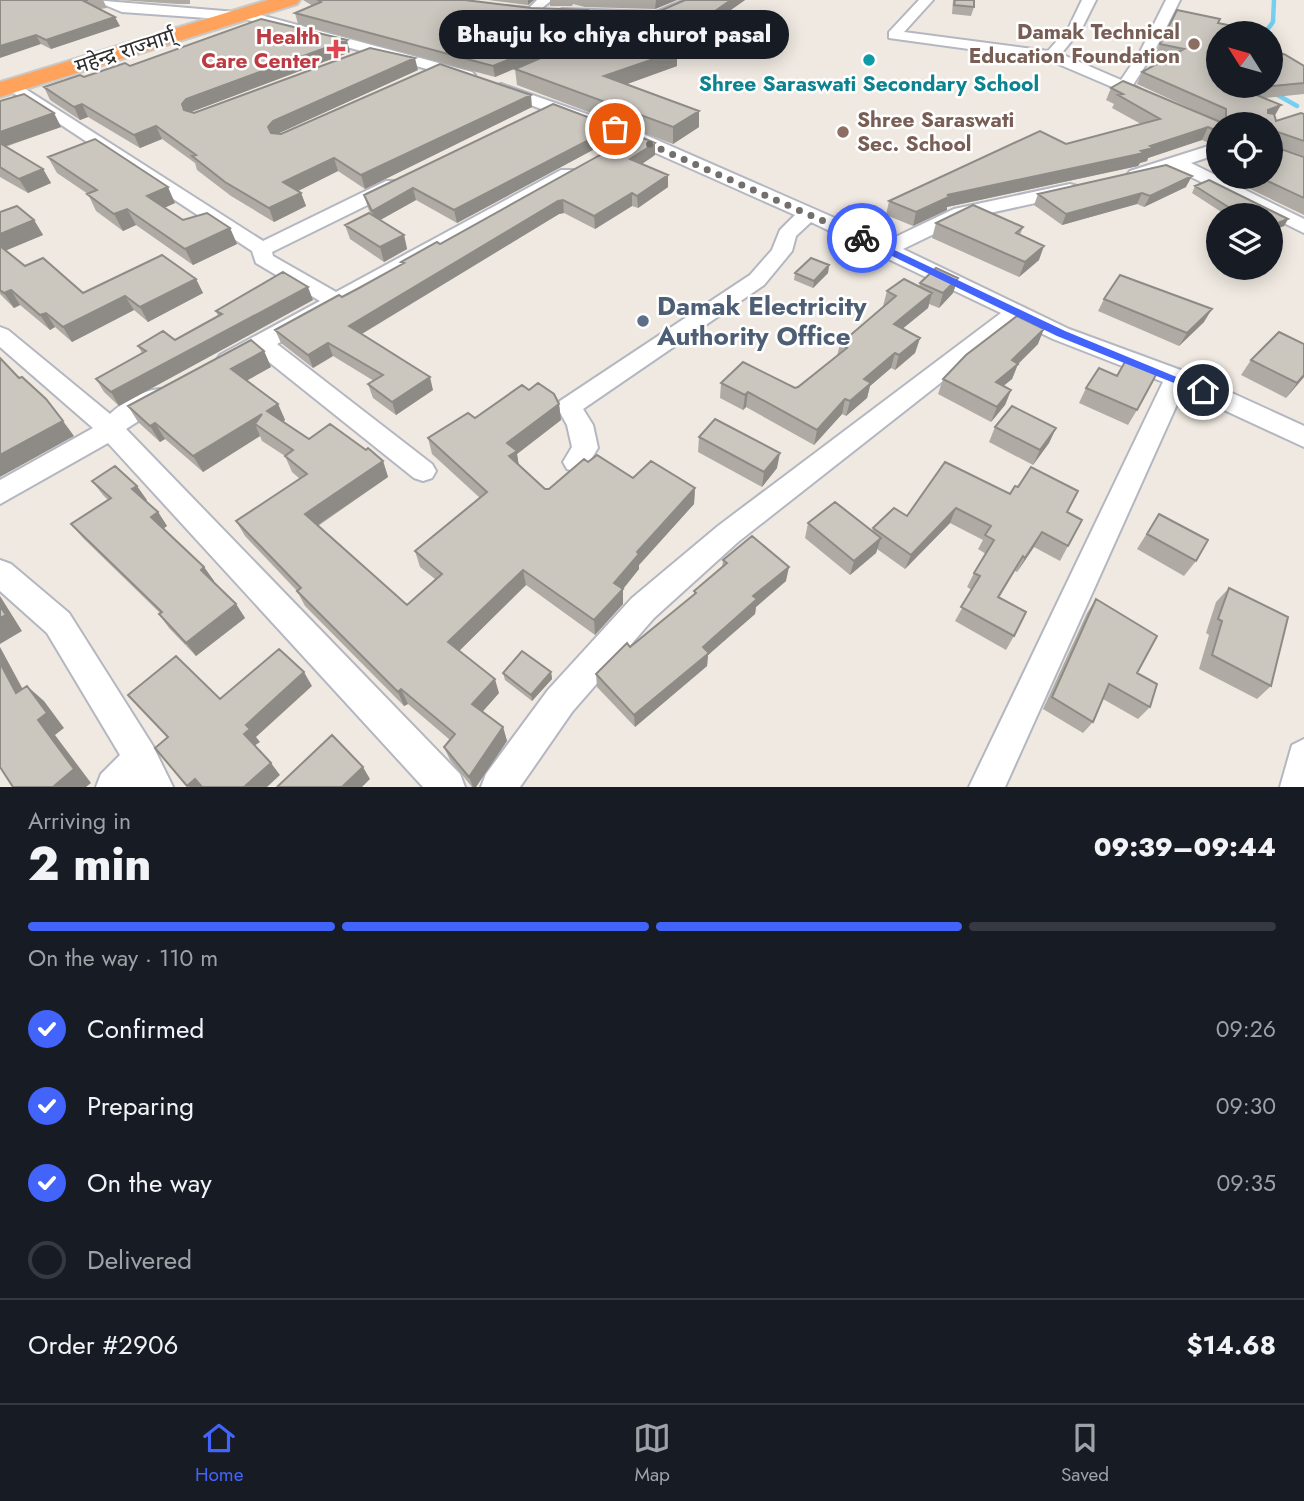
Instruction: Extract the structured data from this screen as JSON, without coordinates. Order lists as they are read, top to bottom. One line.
{"streets":{"highway":["महेन्द्र राज्मार्ग्"]},"places":{"other":["Damak Technical Education Foundation","Shree Saraswati Secondary School","Bhauju ko chiya churot pasal","Shree Saraswati Sec. School","Damak Electricity Authority Office"],"health":["Health Care Center"]},"north":"top left","page":{"bubble":"Bhauju ko chiya churot pasal","heading":["2 min","Arriving in","09:39–09:44"],"panel":["Order #2906","$14.68"],"bar":"On the way · 110 m","list":[["Confirmed","09:26"],["Preparing","09:30"],["On the way","09:35"],"Delivered"],"tabs":["Home","Map","Saved"]}}
